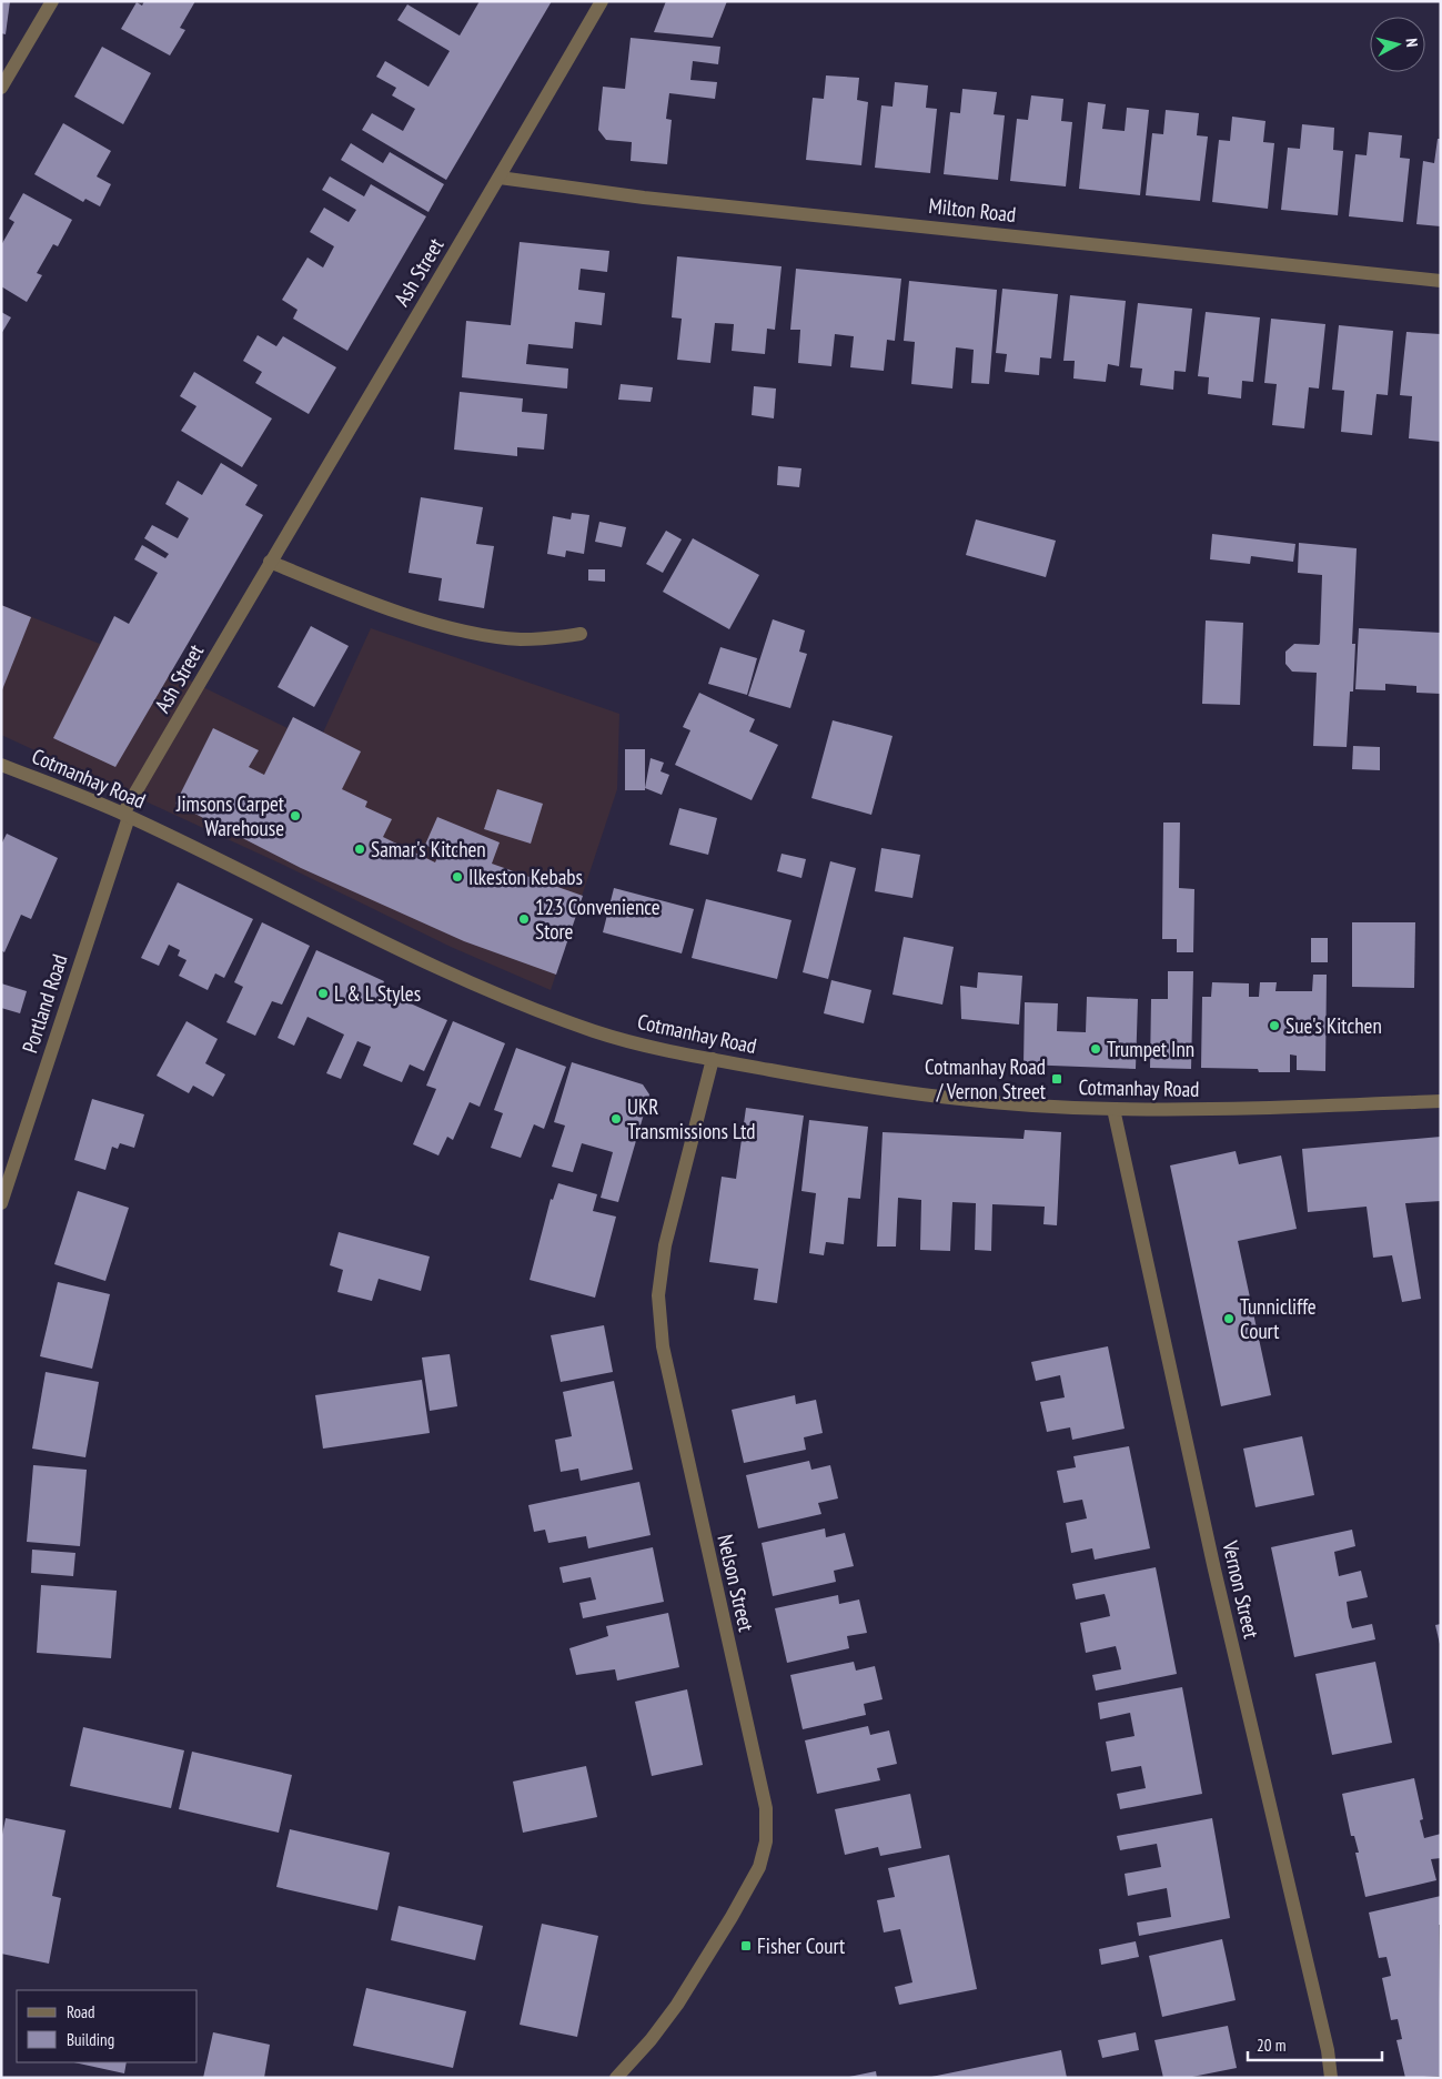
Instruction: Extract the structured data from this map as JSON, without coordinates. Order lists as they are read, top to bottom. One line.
{"streets":{"street":["Milton Road","Ash Street","Cotmanhay Road","Portland Road","Nelson Street","Vernon Street"]},"crossings":[["Milton Road","Ash Street"],["Ash Street","Cotmanhay Road"],["Ash Street","Portland Road"],["Cotmanhay Road","Portland Road"],["Cotmanhay Road","Nelson Street"],["Cotmanhay Road","Vernon Street"]],"places":{"other":["Jimsons Carpet Warehouse","Samar's Kitchen","Ilkeston Kebabs","123 Convenience Store","L & L Styles","Sue's Kitchen","Trumpet Inn","UKR Transmissions Ltd","Tunnicliffe Court"],"transit":["Cotmanhay Road / Vernon Street","Fisher Court"]},"legend":["Road","Building"],"scale_bar":"20 m","north":"right"}
